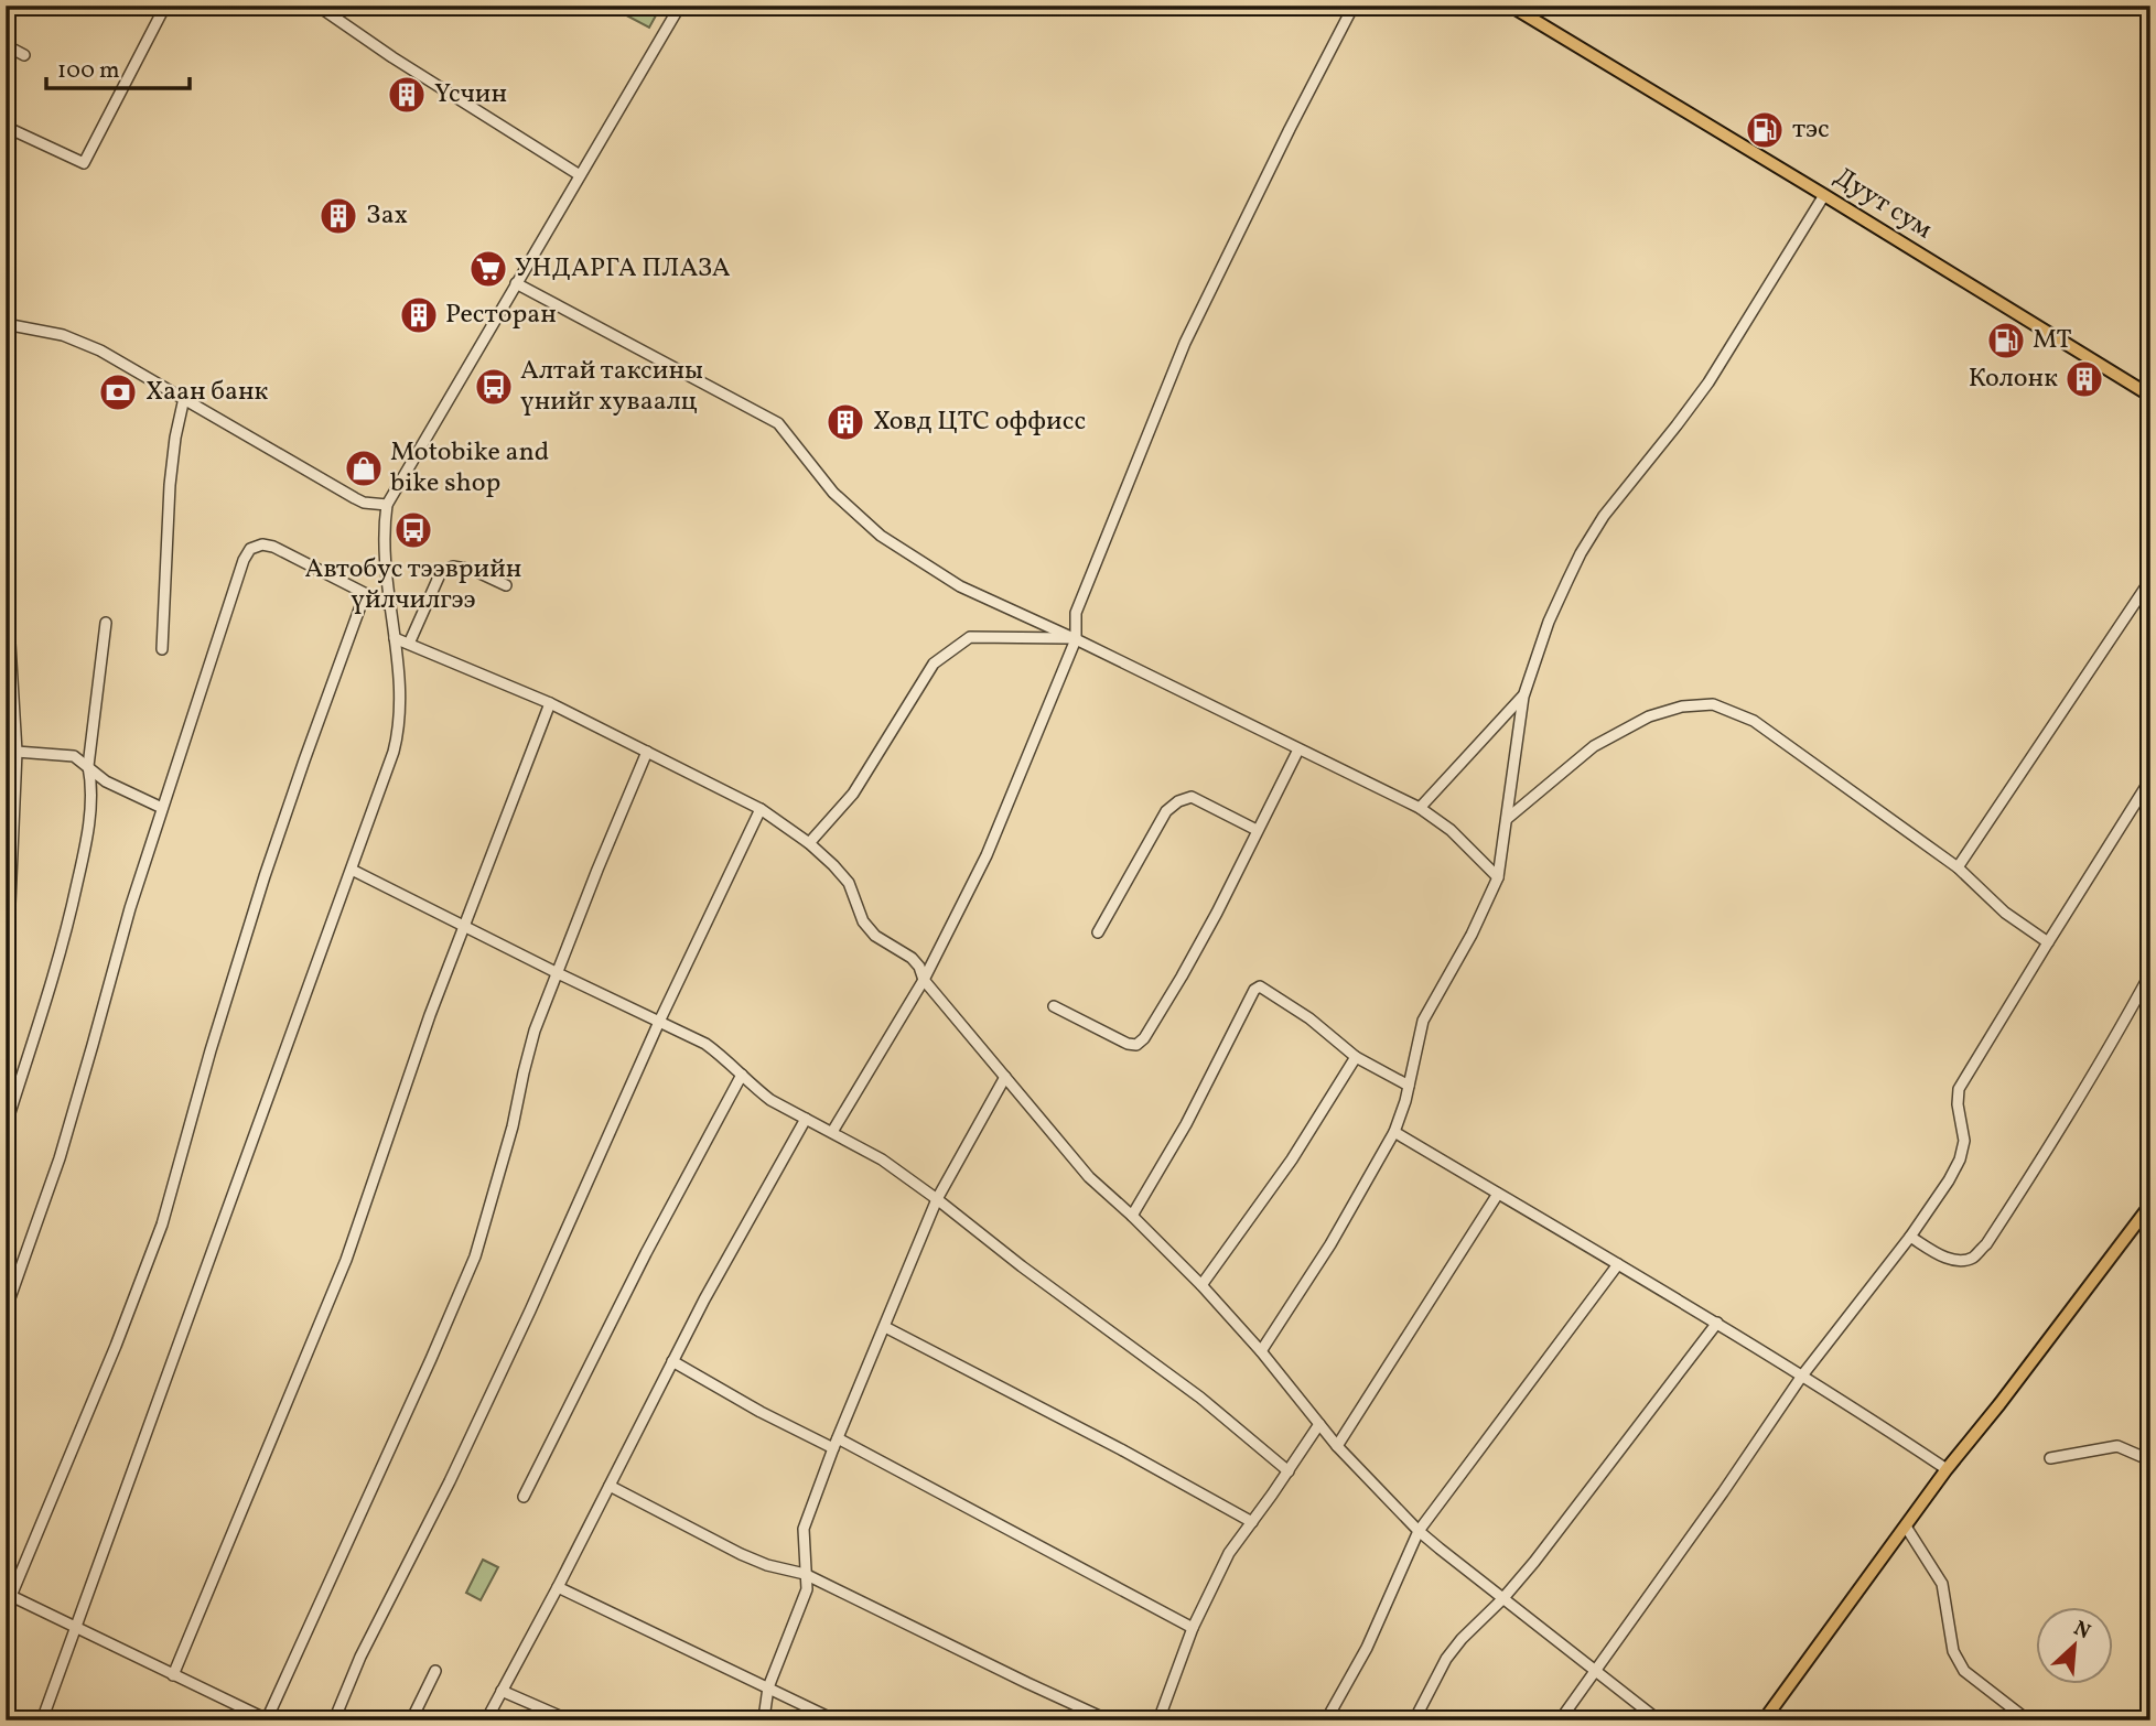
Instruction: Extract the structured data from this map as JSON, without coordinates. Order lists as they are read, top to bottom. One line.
{"streets":{"main road":["Дуут сум"]},"places":{"building":["Үсчин","Зах","Ресторан","Колонк","Ховд ЦТС оффисс"],"fuel station":["тэс","MT"],"supermarket":["УНДАРГА ПЛАЗА"],"bus stop":["Алтай таксины үнийг хуваалц","Автобус тээврийн үйлчилгээ"],"bank":["Хаан банк"],"shop":["Motobike and bike shop"]},"scale_bar":"100 m","north":"top right"}
